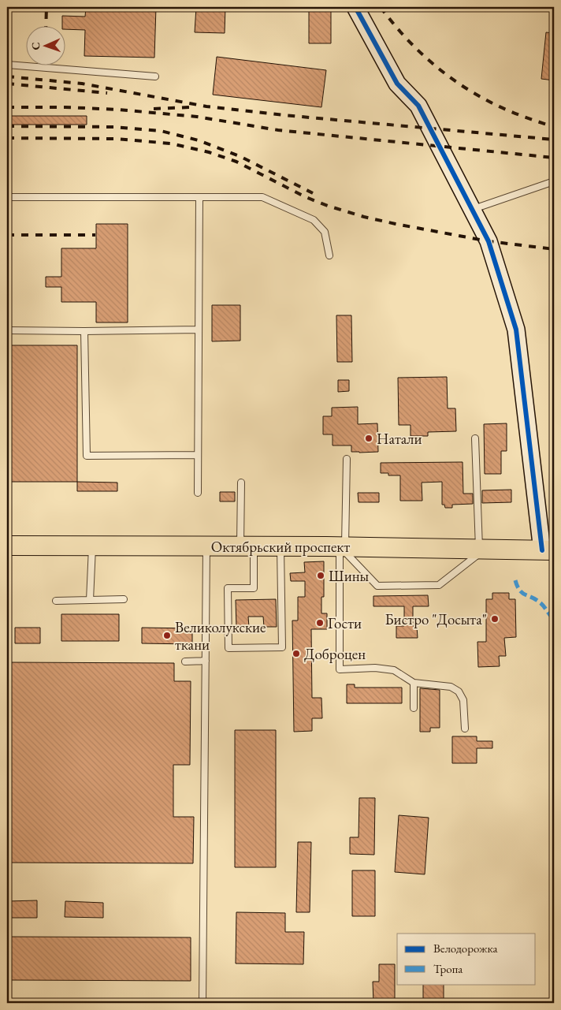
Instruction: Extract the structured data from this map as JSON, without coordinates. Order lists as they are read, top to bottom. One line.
{"streets":{"main road":["Октябрьский проспект"]},"places":["Натали","Шины","Бистро \"Досыта\"","Гости","Великолукские ткани","Доброцен"],"legend":["Велодорожка","Тропа"],"north":"left"}
